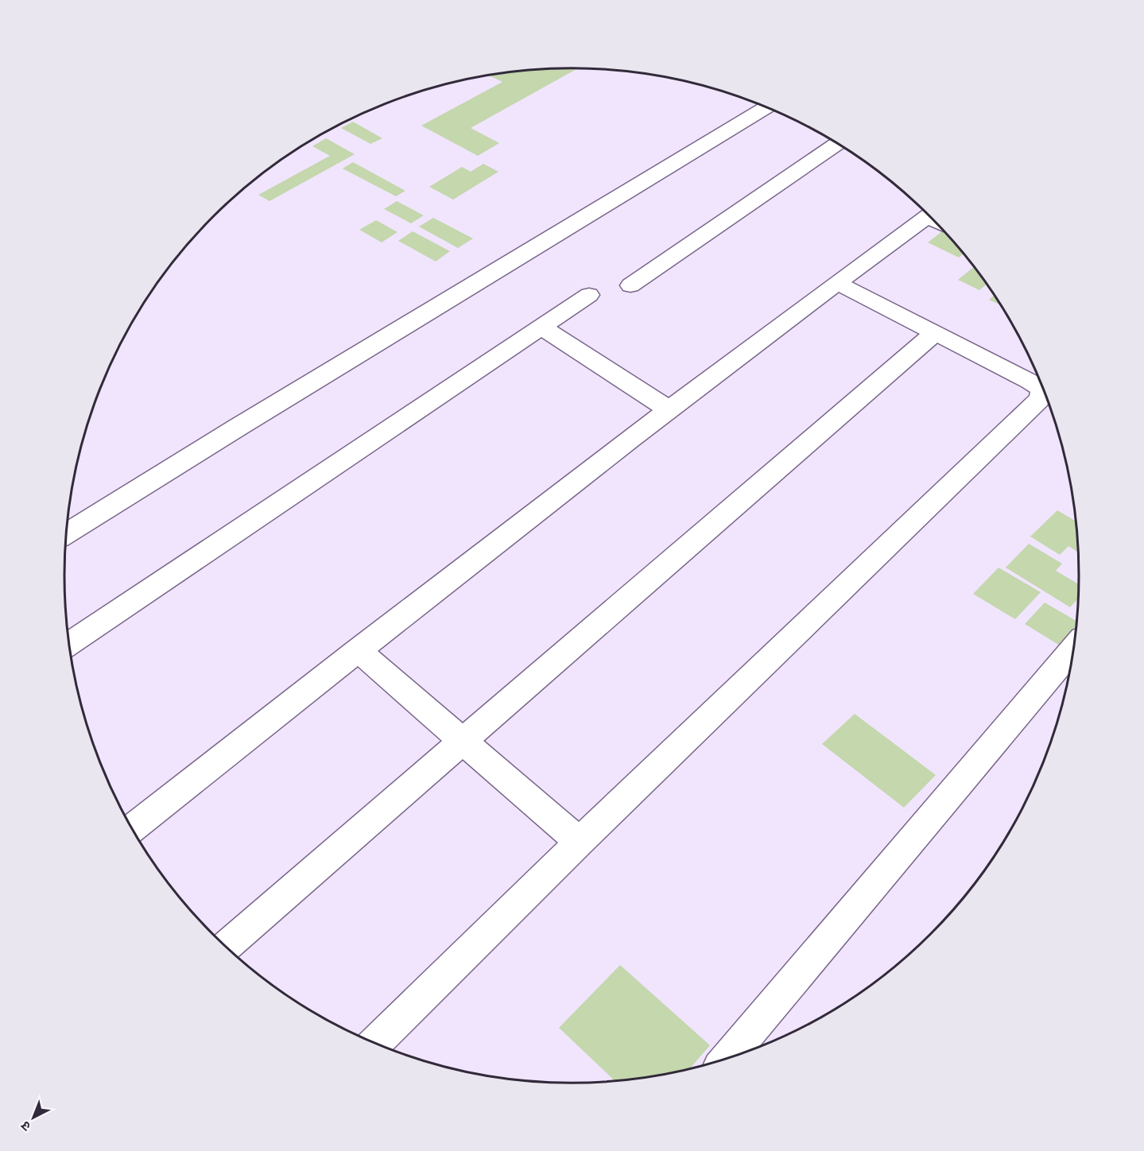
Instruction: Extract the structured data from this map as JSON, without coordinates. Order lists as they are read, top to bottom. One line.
{"north":"bottom left"}
